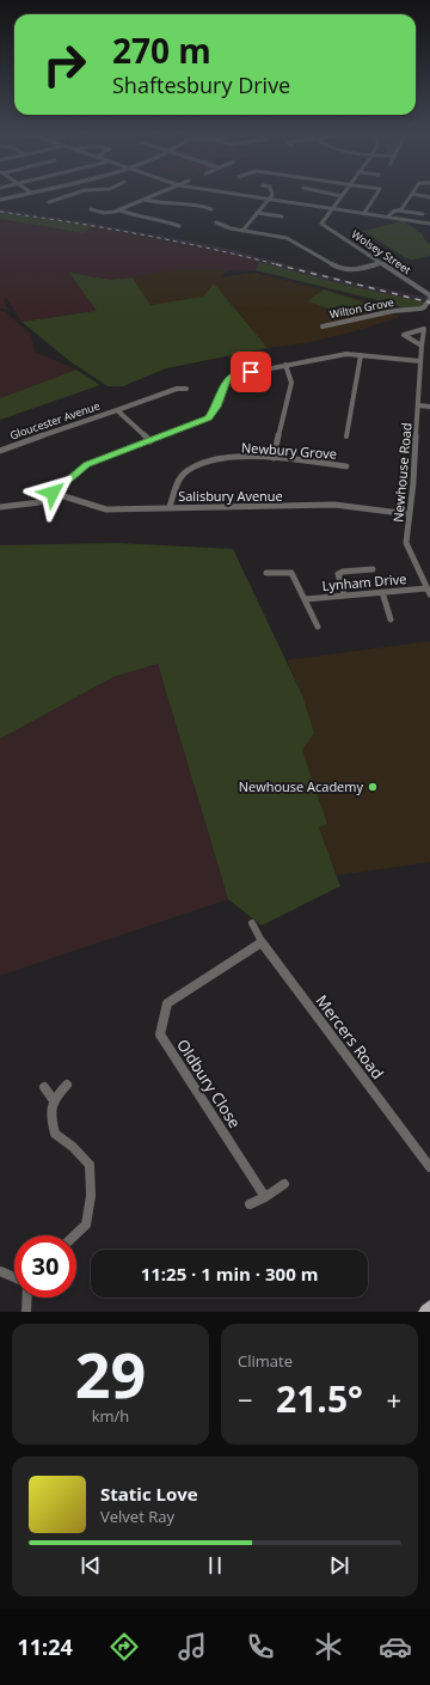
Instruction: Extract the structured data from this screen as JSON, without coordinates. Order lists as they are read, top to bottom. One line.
{"streets":{"street":["Wolsey Street","Wilton Grove","Gloucester Avenue","Newbury Grove","Newhouse Road","Salisbury Avenue","Lynham Drive","Mercers Road","Oldbury Close"]},"crossings":[["Wolsey Street","Wilton Grove"],["Newbury Grove","Salisbury Avenue"],["Newhouse Road","Salisbury Avenue"],["Newhouse Road","Lynham Drive"],["Mercers Road","Oldbury Close"]],"places":["Newhouse Academy"],"page":{"turn":["270 m","Shaftesbury Drive"],"limit":"30","trip":"11:25 · 1 min · 300 m","tile":[["29","km/h"],"Climate"],"heat":["−","21.5°","+"],"song":["Static Love","Velvet Ray"],"tabs":"11:24"}}
